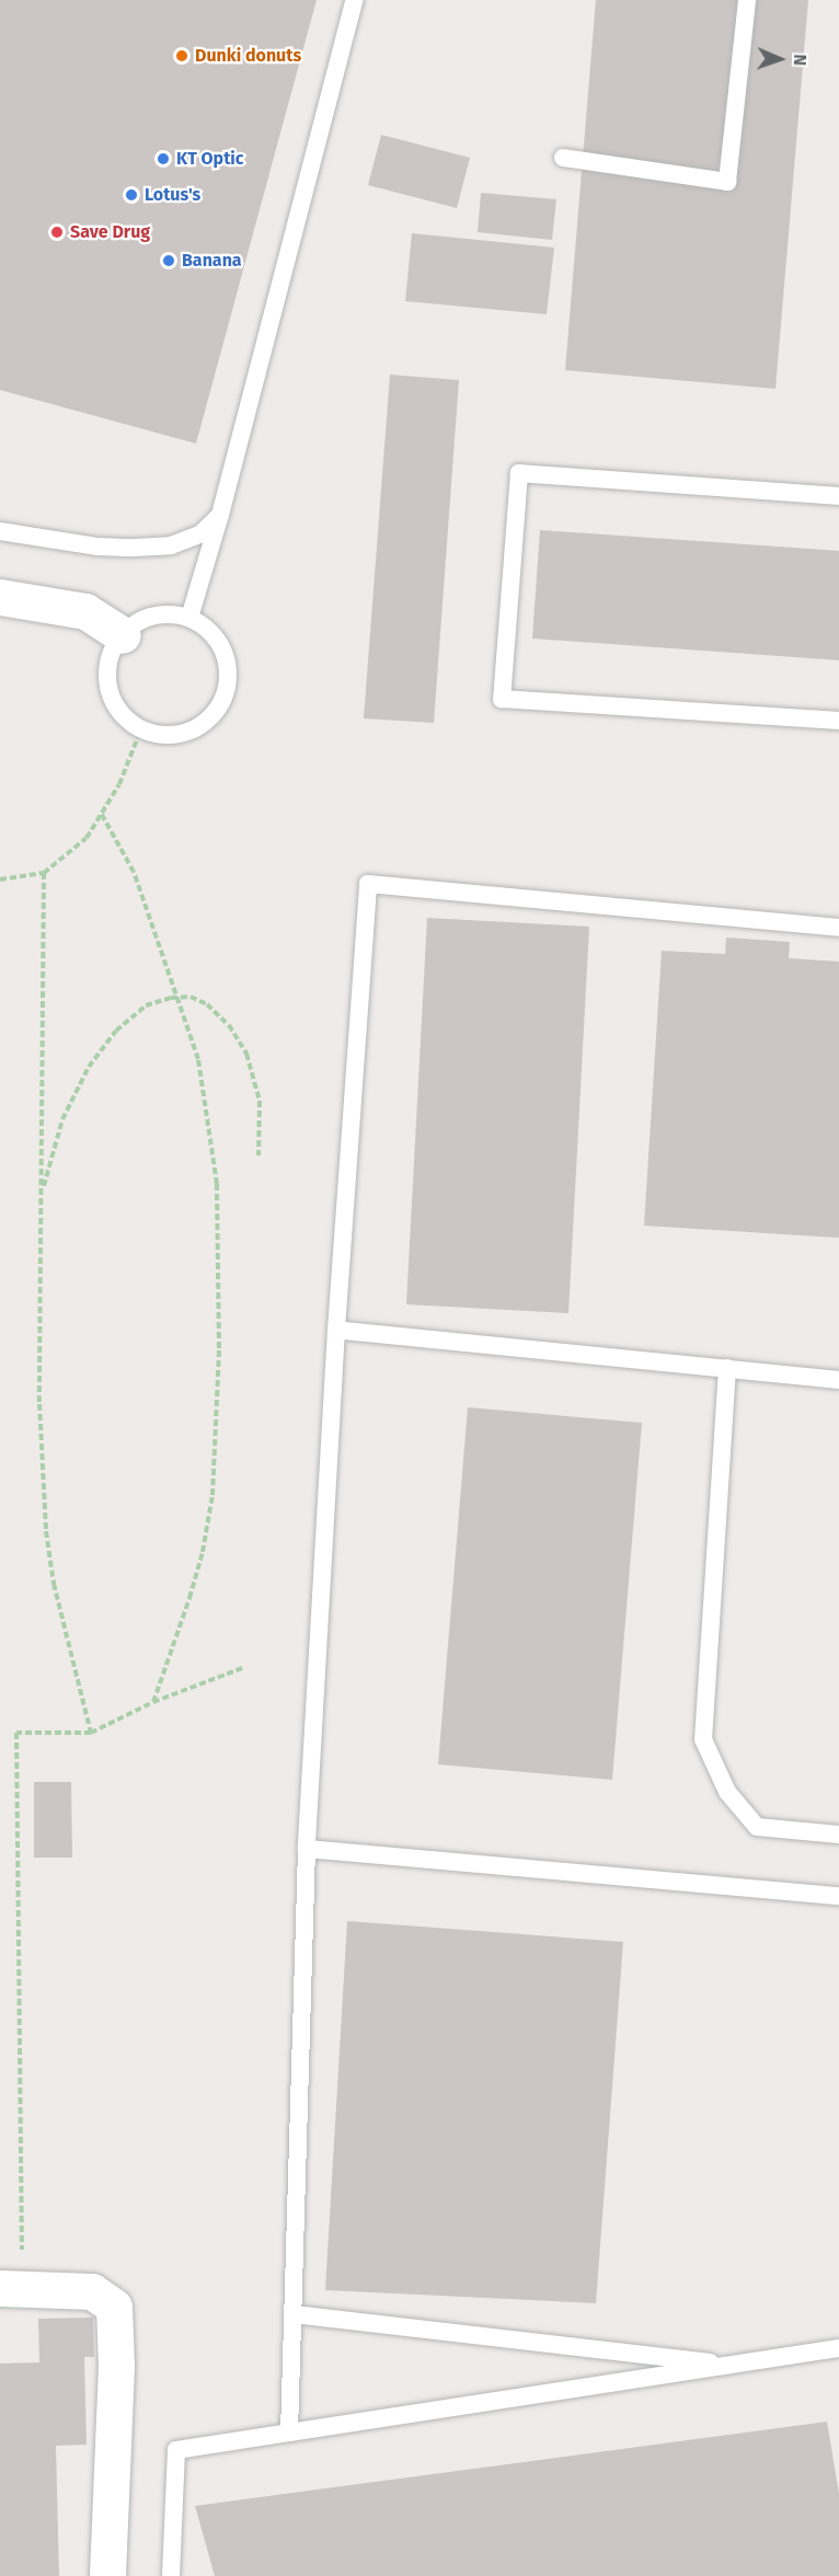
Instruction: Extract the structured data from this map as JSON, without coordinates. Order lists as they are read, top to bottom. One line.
{"places":["Dunki donuts","KT Optic","Lotus's","Save Drug","Banana"],"north":"right"}
